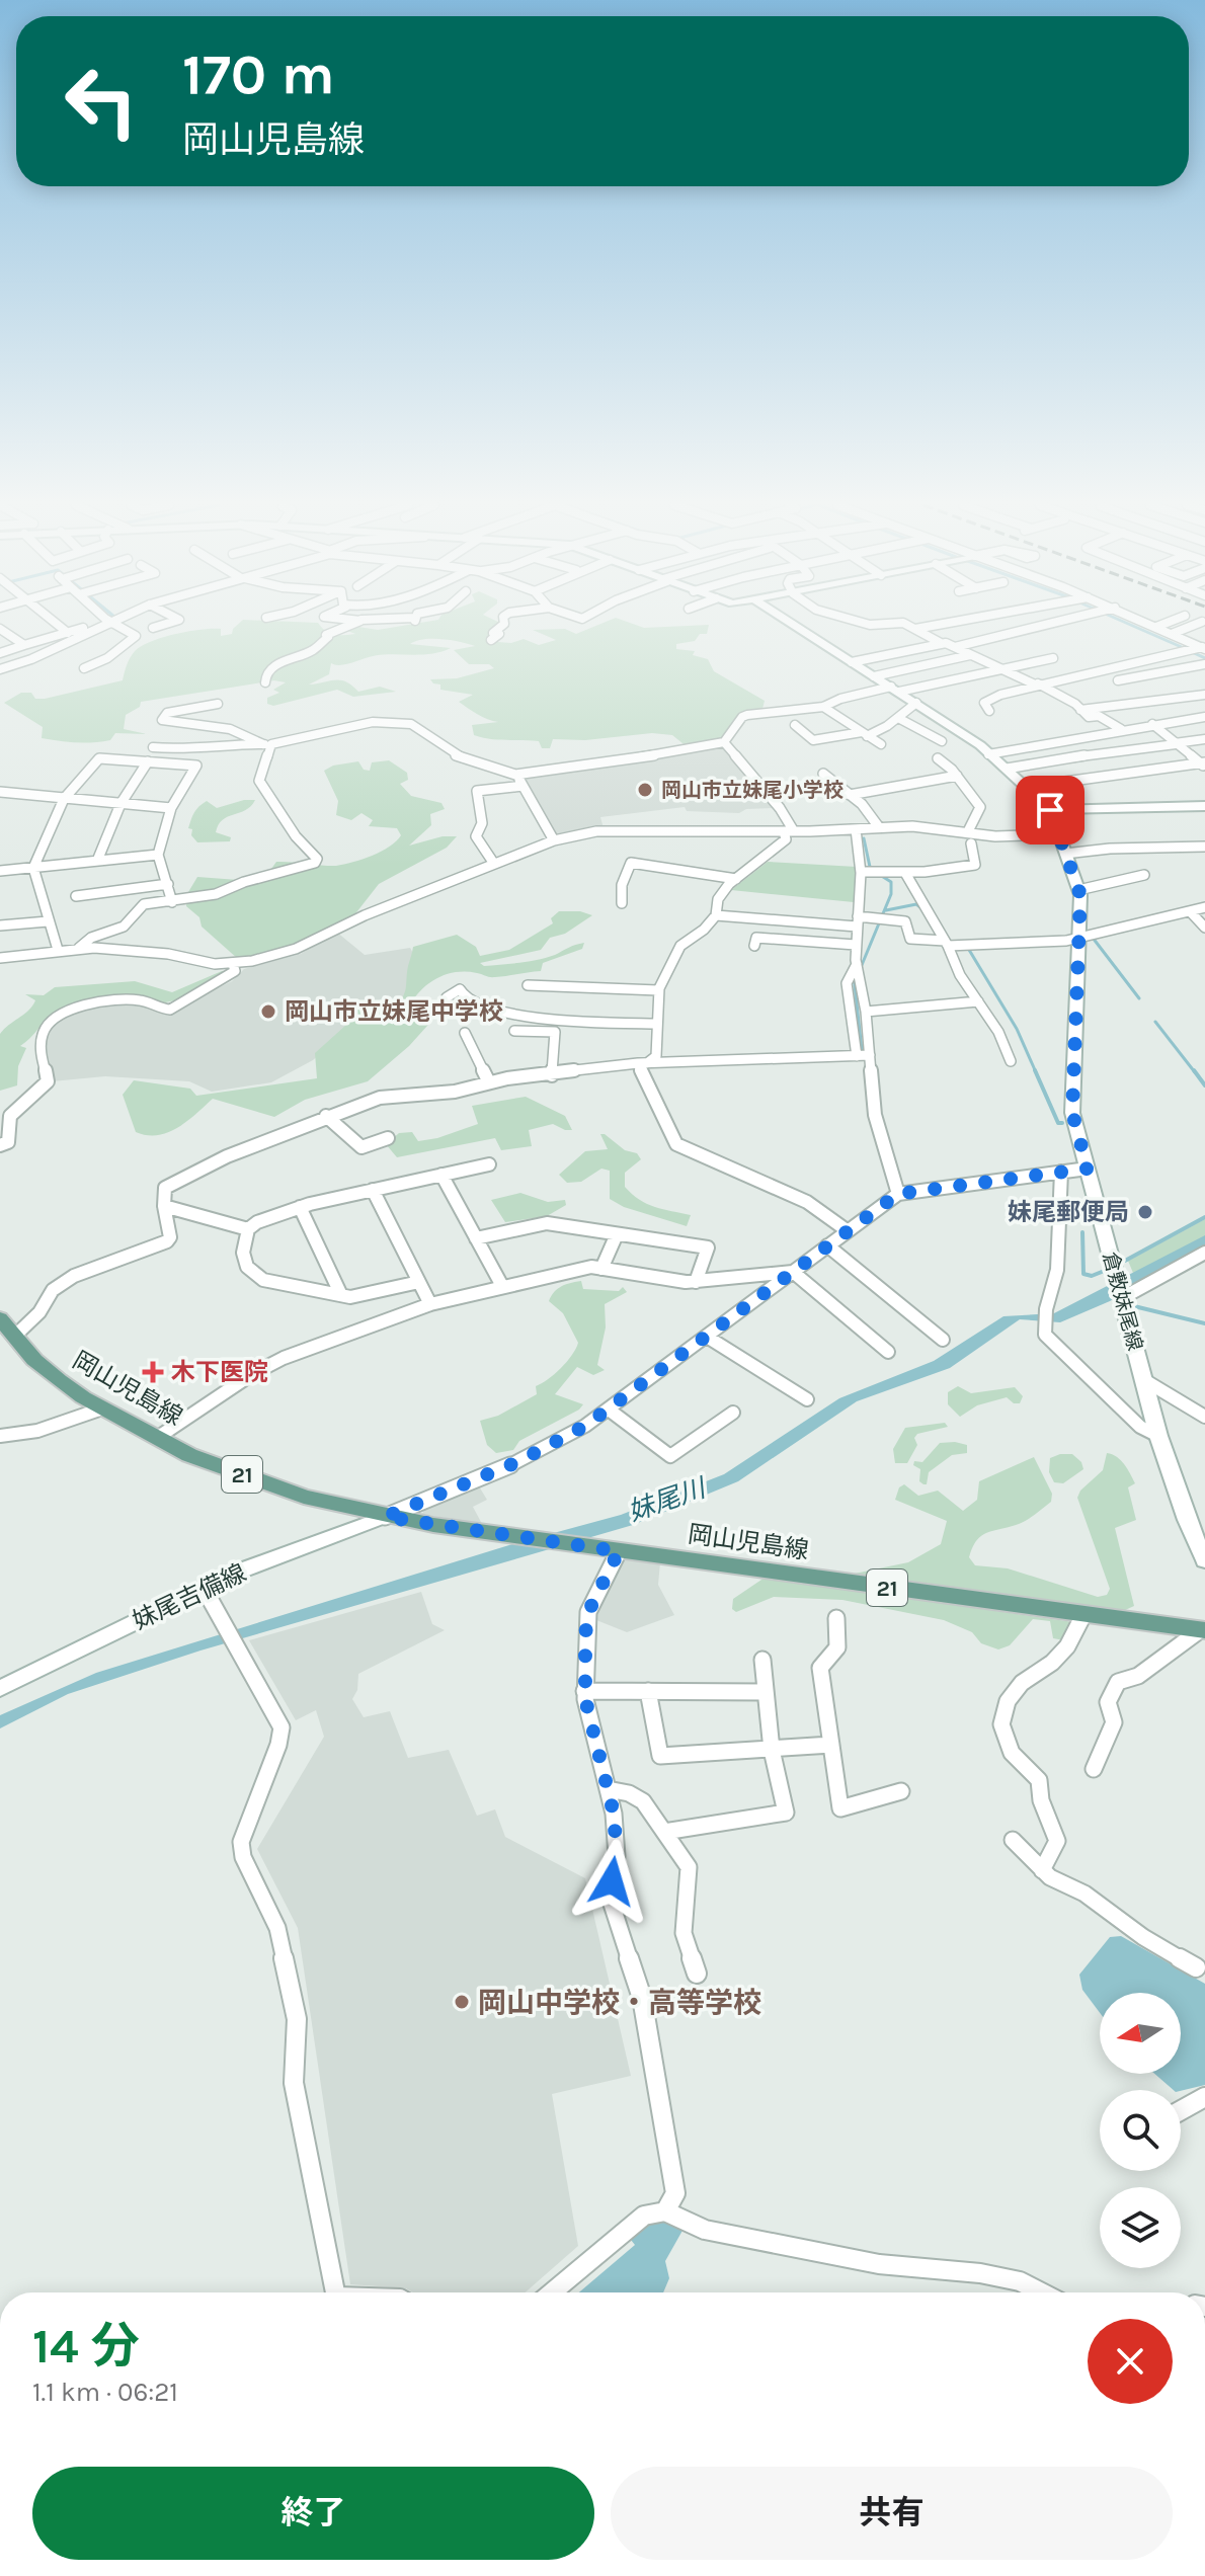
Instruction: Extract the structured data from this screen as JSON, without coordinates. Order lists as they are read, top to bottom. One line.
{"streets":{"main road":["倉敷妹尾線","岡山児島線","21","妹尾吉備線"]},"crossings":[["岡山児島線","妹尾吉備線"]],"water":["妹尾川"],"places":{"other":["岡山市立妹尾小学校","岡山市立妹尾中学校","妹尾郵便局","岡山中学校・高等学校"],"health":["木下医院"]},"north":"left","page":{"turn":["170 m","岡山児島線"],"heading":["14 分","1.1 km · 06:21"],"buttons":["終了","共有"]}}
